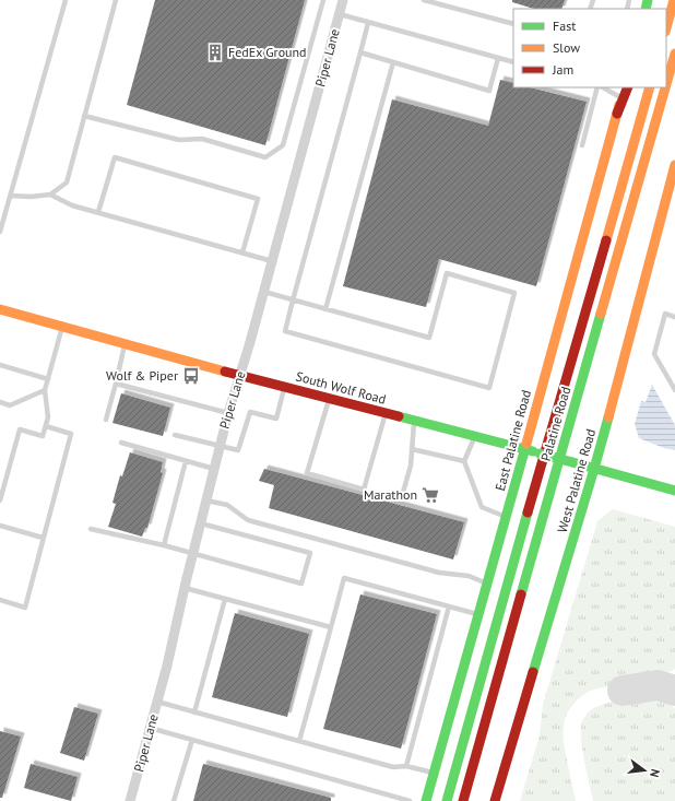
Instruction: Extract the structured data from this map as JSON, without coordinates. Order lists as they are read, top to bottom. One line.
{"streets":{"main road":["South Wolf Road","Palatine Road","East Palatine Road","West Palatine Road"],"street":["Piper Lane"]},"crossings":[["Piper Lane","South Wolf Road"],["South Wolf Road","East Palatine Road"],["South Wolf Road","West Palatine Road"]],"places":{"building":["FedEx Ground"],"bus stop":["Wolf & Piper"],"supermarket":["Marathon"]},"legend":["Fast","Slow","Jam"],"north":"right"}
